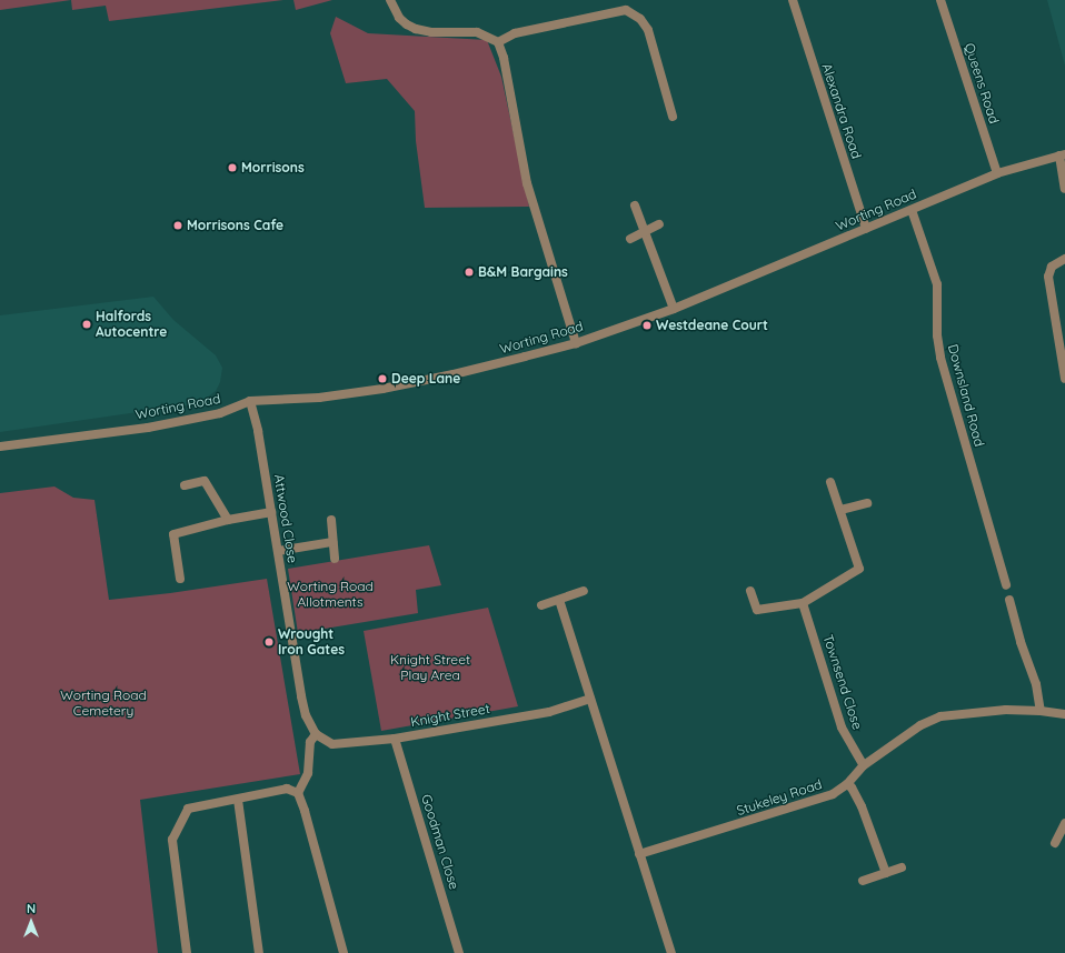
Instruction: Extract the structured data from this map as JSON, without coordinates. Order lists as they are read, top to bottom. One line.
{"streets":{"street":["Queens Road","Alexandra Road","Worting Road","Downsland Road","Attwood Close","Townsend Close","Knight Street","Stukeley Road","Goodman Close"]},"crossings":[["Queens Road","Worting Road"],["Alexandra Road","Worting Road"],["Worting Road","Downsland Road"],["Worting Road","Attwood Close"],["Attwood Close","Knight Street"],["Townsend Close","Stukeley Road"],["Knight Street","Goodman Close"]],"parks":["Worting Road Allotments","Knight Street Play Area","Worting Road Cemetery"],"places":["Morrisons","Morrisons Cafe","B&M Bargains","Halfords Autocentre","Westdeane Court","Deep Lane","Wrought Iron Gates"],"north":"top"}
